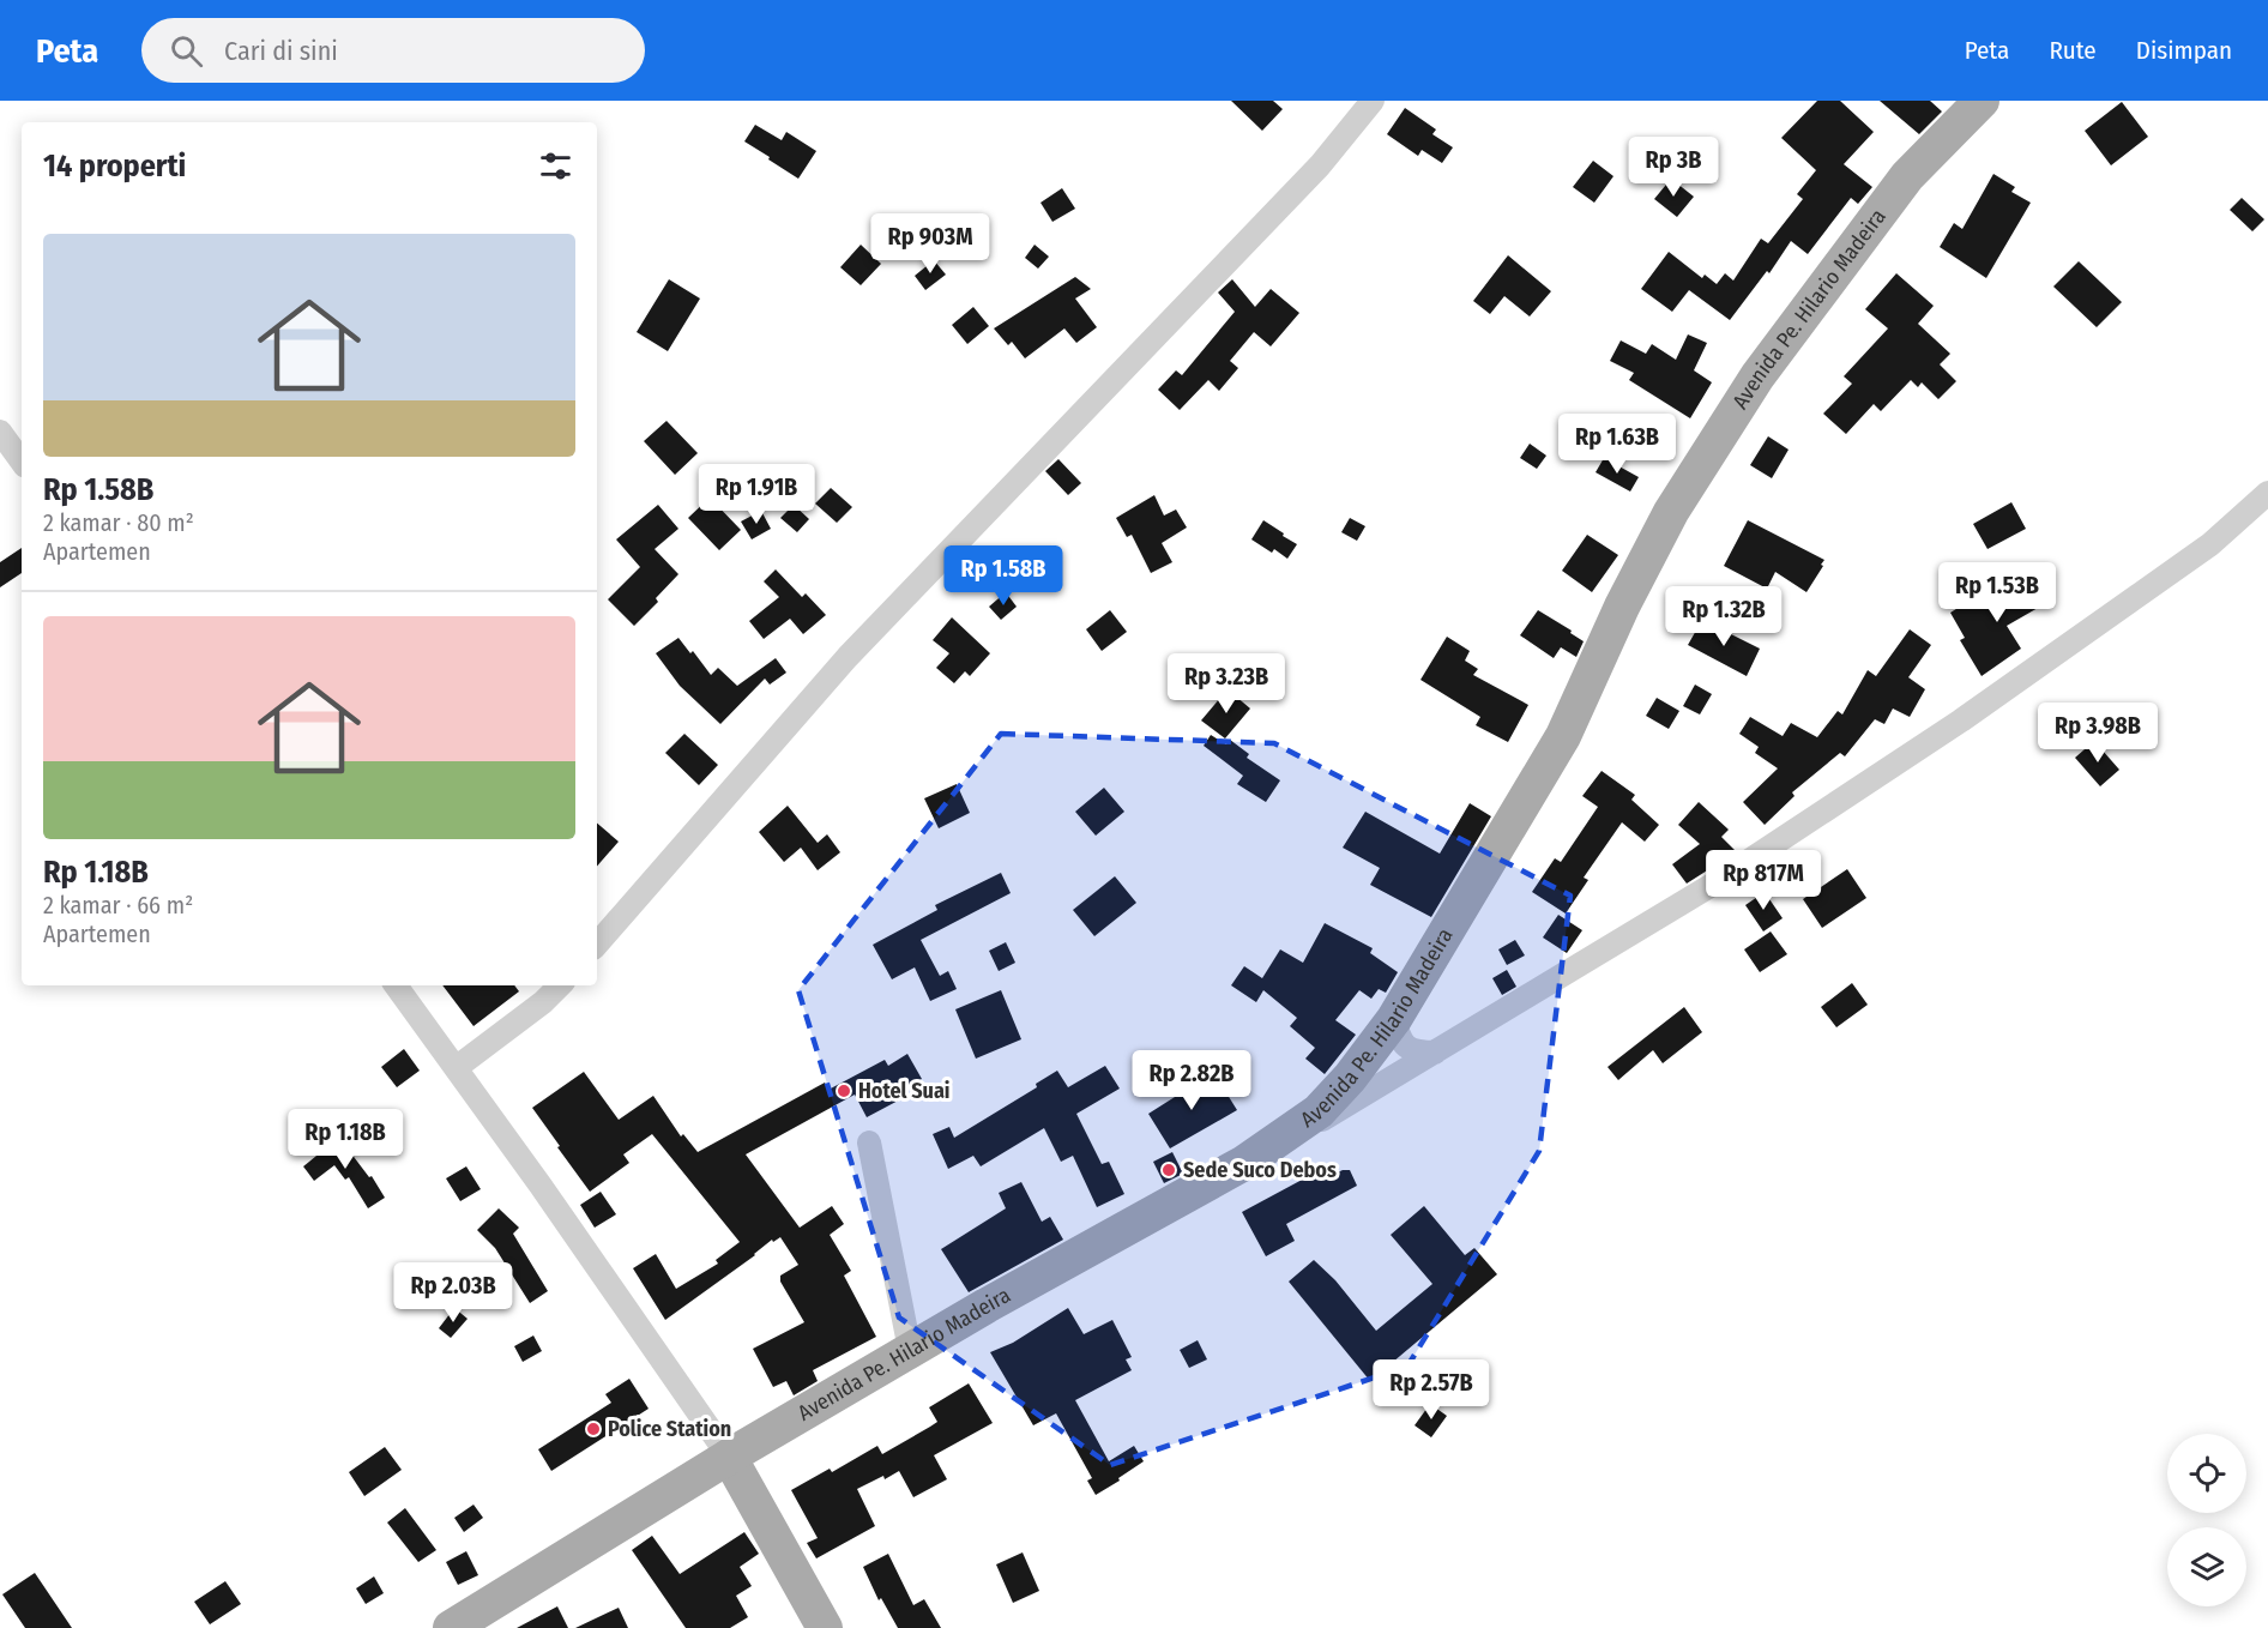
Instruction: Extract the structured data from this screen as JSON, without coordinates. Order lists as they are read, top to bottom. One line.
{"streets":{"main road":["Avenida Pe. Hilario Madeira"]},"places":["Hotel Suai","Sede Suco Debos","Police Station"],"page":{"header":"Peta","search":"Cari di sini","nav":["Peta","Rute","Disimpan"],"heading":"14 properti","price":["Rp 3B","Rp 903M","Rp 1.63B","Rp 1.91B","Rp 1.58B","Rp 1.53B","Rp 1.32B","Rp 3.23B","Rp 3.98B","Rp 817M","Rp 2.82B","Rp 1.18B","Rp 2.03B","Rp 2.57B"],"list":[{"name":"Rp 1.58B","note":"2 kamar · 80 m² · Apartemen"},{"name":"Rp 1.18B","note":"2 kamar · 66 m² · Apartemen"}]}}
